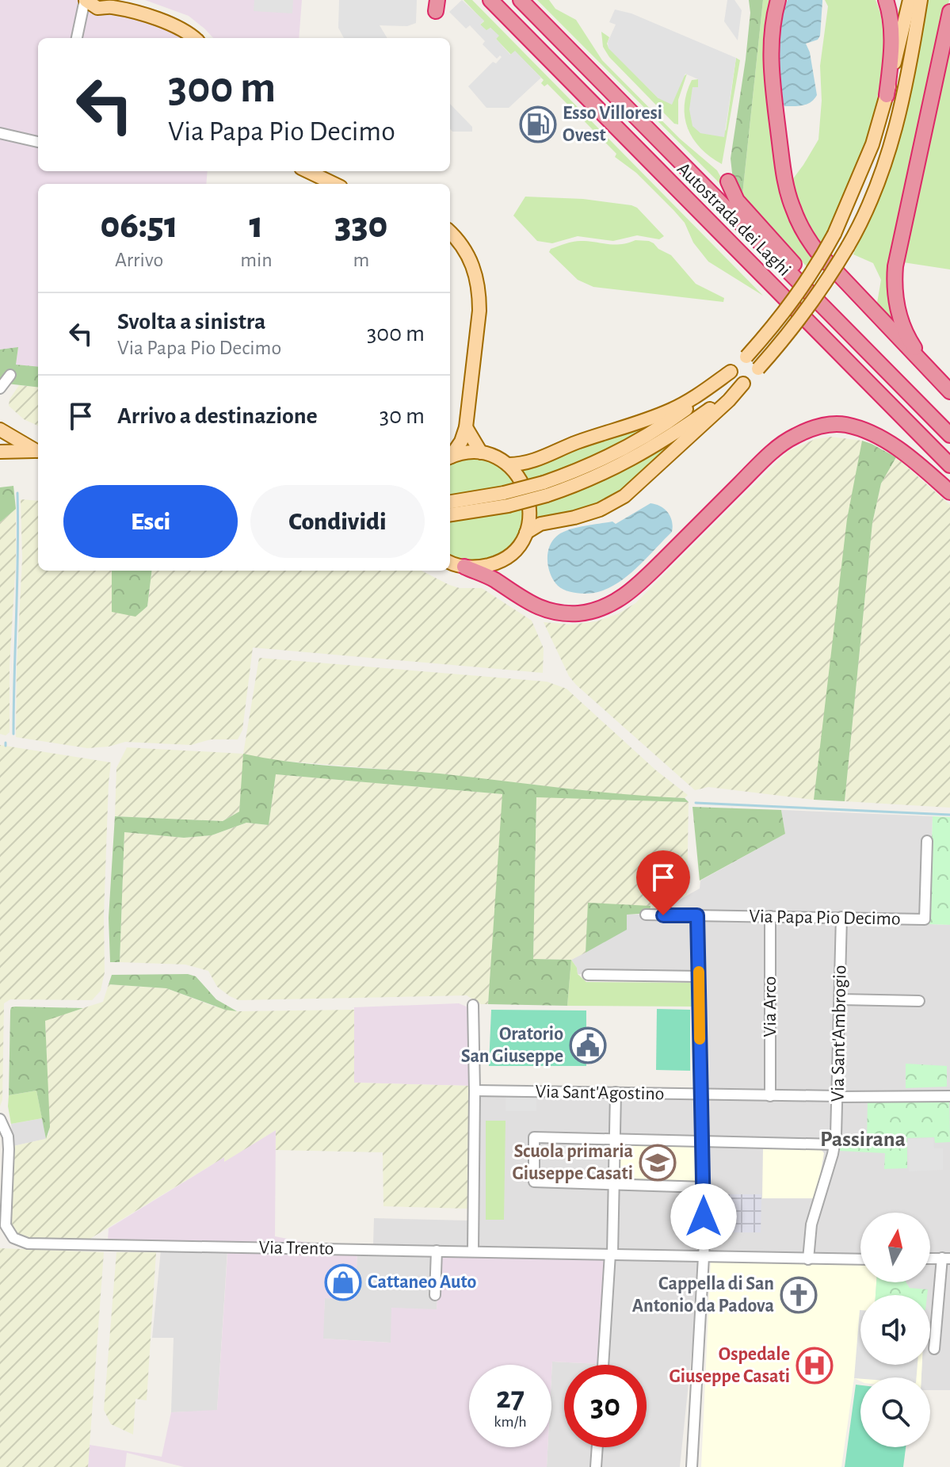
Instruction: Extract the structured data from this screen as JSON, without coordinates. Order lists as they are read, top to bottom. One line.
{"streets":{"highway":["Autostrada dei Laghi"],"street":["Via Papa Pio Decimo","Via Arco","Via Sant'Ambrogio","Via Sant'Agostino","Via Trento"]},"crossings":[["Via Papa Pio Decimo","Via Arco"],["Via Papa Pio Decimo","Via Sant'Ambrogio"],["Via Arco","Via Sant'Agostino"],["Via Sant'Ambrogio","Via Sant'Agostino"],["Via Sant'Ambrogio","Via Trento"]],"districts":["Passirana"],"places":{"fuel station":["Esso Villoresi Ovest"],"public building":["Oratorio San Giuseppe"],"school or university":["Scuola primaria Giuseppe Casati"],"shop":["Cattaneo Auto"],"church":["Cappella di San Antonio da Padova"],"hospital":["Ospedale Giuseppe Casati"]},"north":"top","page":{"turn":["300 m","Via Papa Pio Decimo"],"eta":["06:51","Arrivo","1","min","330","m"],"list":[{"name":"Svolta a sinistra","note":"Via Papa Pio Decimo","value":"300 m"},{"name":"Arrivo a destinazione","value":"30 m"}],"buttons":["Esci","Condividi"],"speed":"27 km/h","limit":"30"}}
